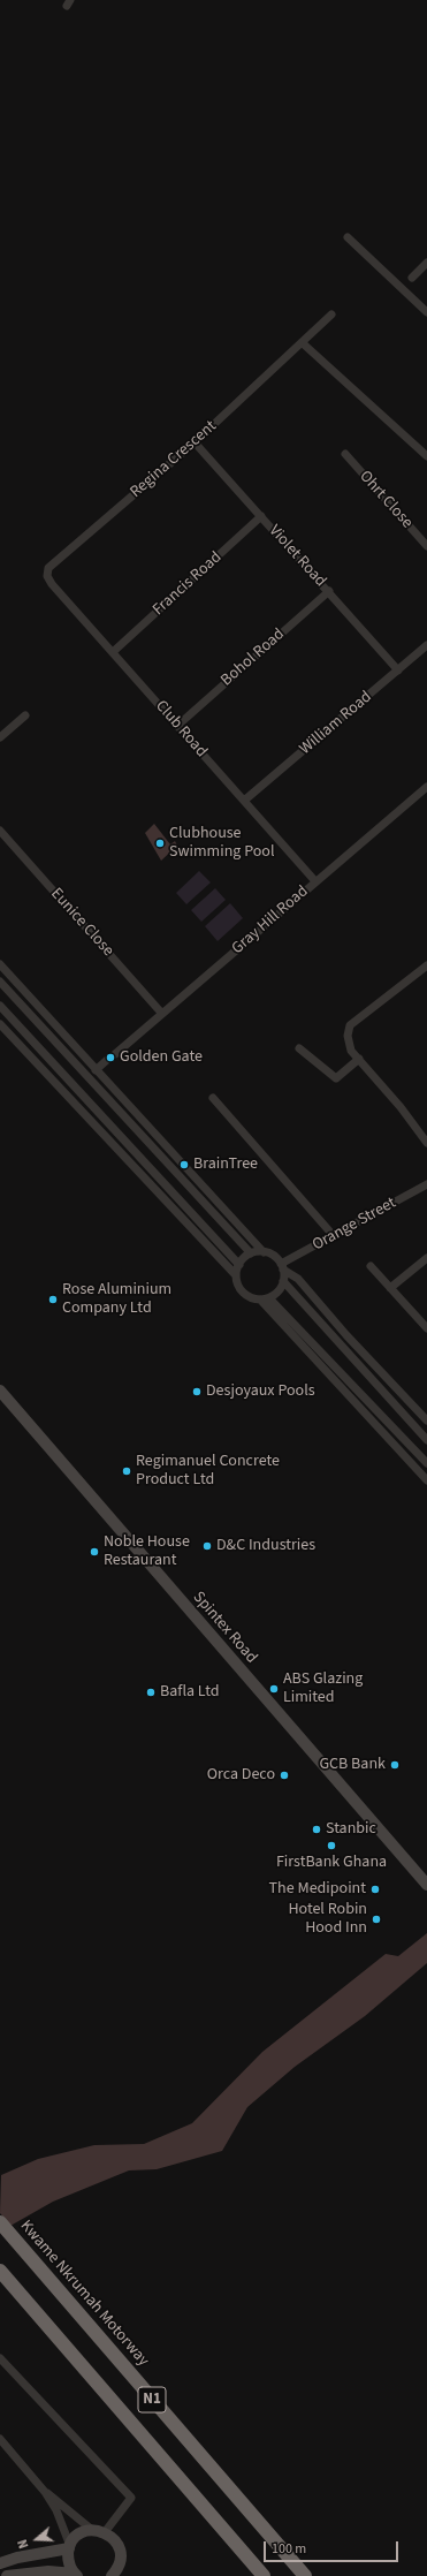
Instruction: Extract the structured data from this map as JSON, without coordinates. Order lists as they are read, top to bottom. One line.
{"streets":{"highway":["Kwame Nkrumah Motorway","N1"],"main road":["Spintex Road"],"street":["Regina Crescent","Ohrt Close","Violet Road","Francis Road","Bohol Road","William Road","Club Road","Gray Hill Road","Eunice Close","Orange Street"]},"crossings":[["Regina Crescent","Violet Road"],["Regina Crescent","Club Road"],["Violet Road","Francis Road"],["Violet Road","Bohol Road"],["Violet Road","William Road"],["Francis Road","Club Road"],["Bohol Road","Club Road"],["William Road","Club Road"],["Club Road","Gray Hill Road"],["Gray Hill Road","Eunice Close"]],"places":["Clubhouse Swimming Pool","Golden Gate","BrainTree","Rose Aluminium Company Ltd","Desjoyaux Pools","Regimanuel Concrete Product Ltd","D&C Industries","Noble House Restaurant","ABS Glazing Limited","Bafla Ltd","GCB Bank","Orca Deco","Stanbic","FirstBank Ghana","The Medipoint","Hotel Robin Hood Inn"],"scale_bar":"100 m","north":"left"}
